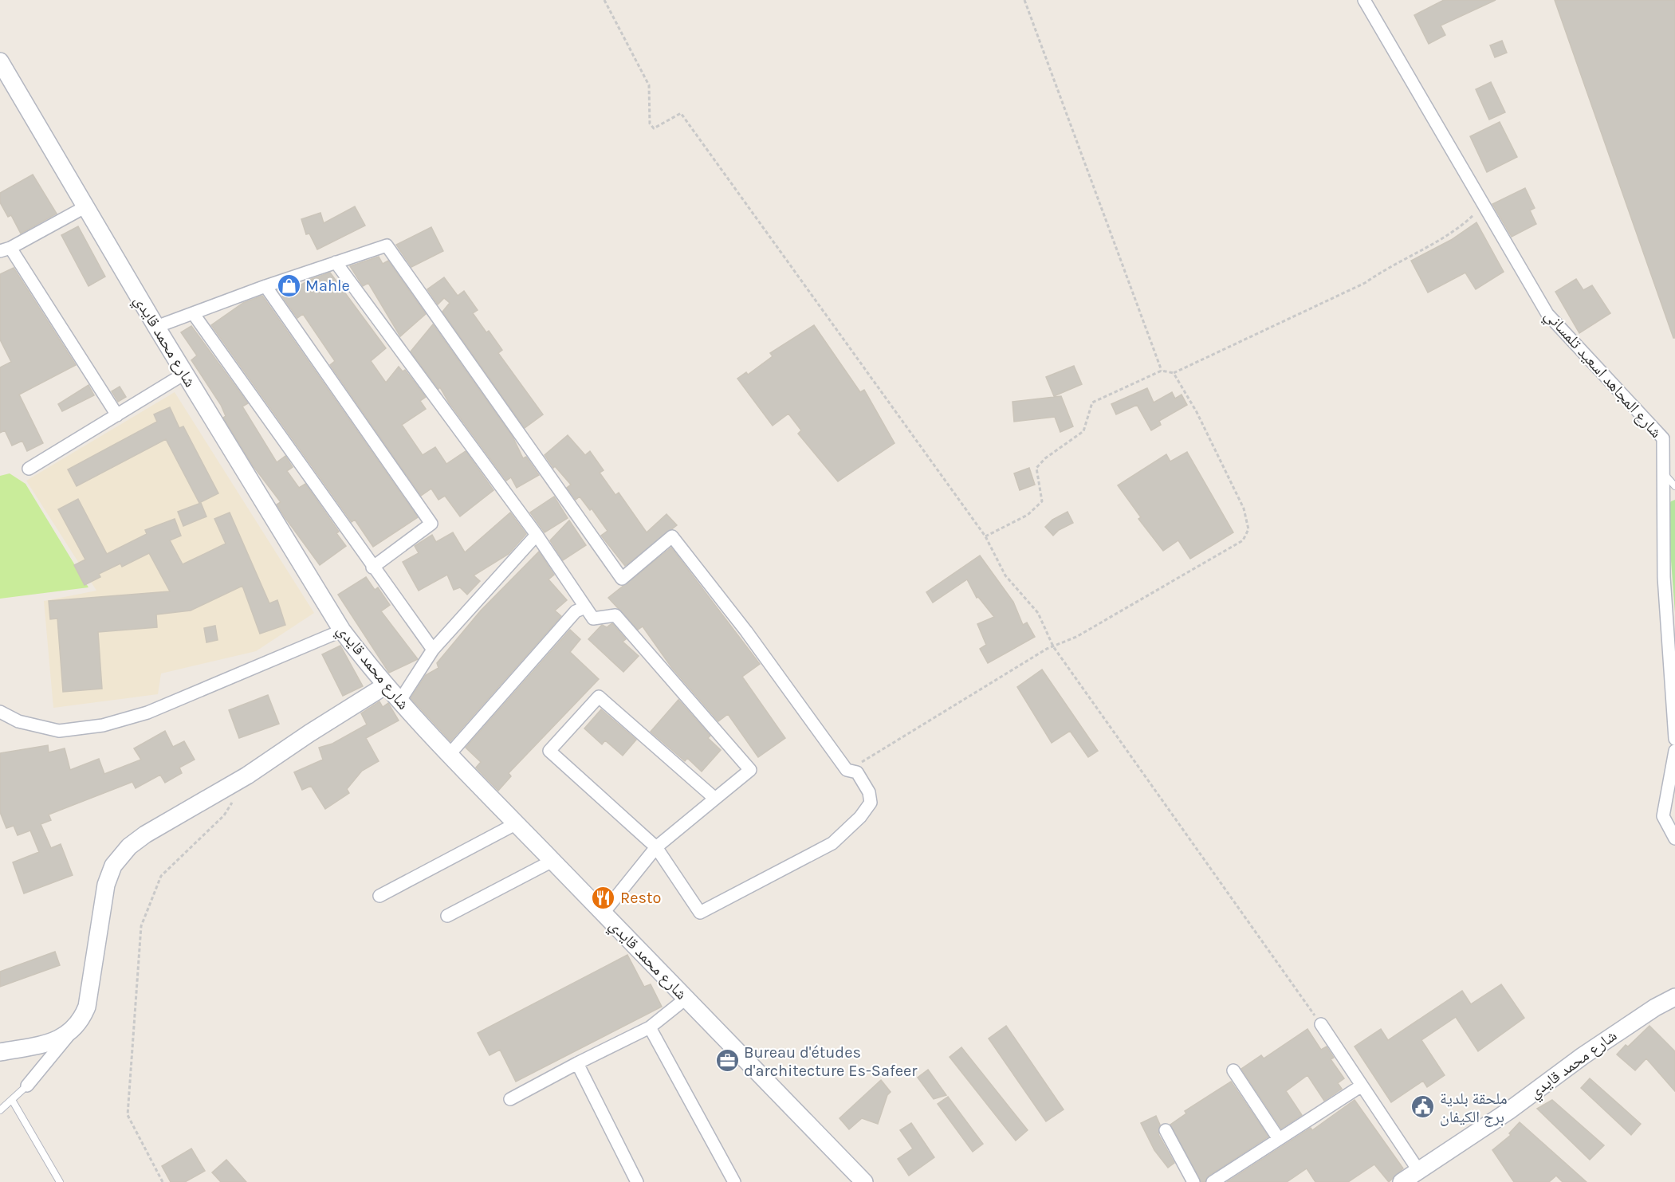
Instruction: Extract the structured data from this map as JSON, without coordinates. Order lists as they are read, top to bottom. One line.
{"streets":{"main road":["شارع محمد قايدي"],"street":["شارع المجاهد اسعيد تلمساني"]},"places":{"shop":["Mahle"],"restaurant":["Resto"],"office":["Bureau d'études d'architecture Es-Safeer"],"public building":["ملحقة بلدية برج الكيفان"]}}
